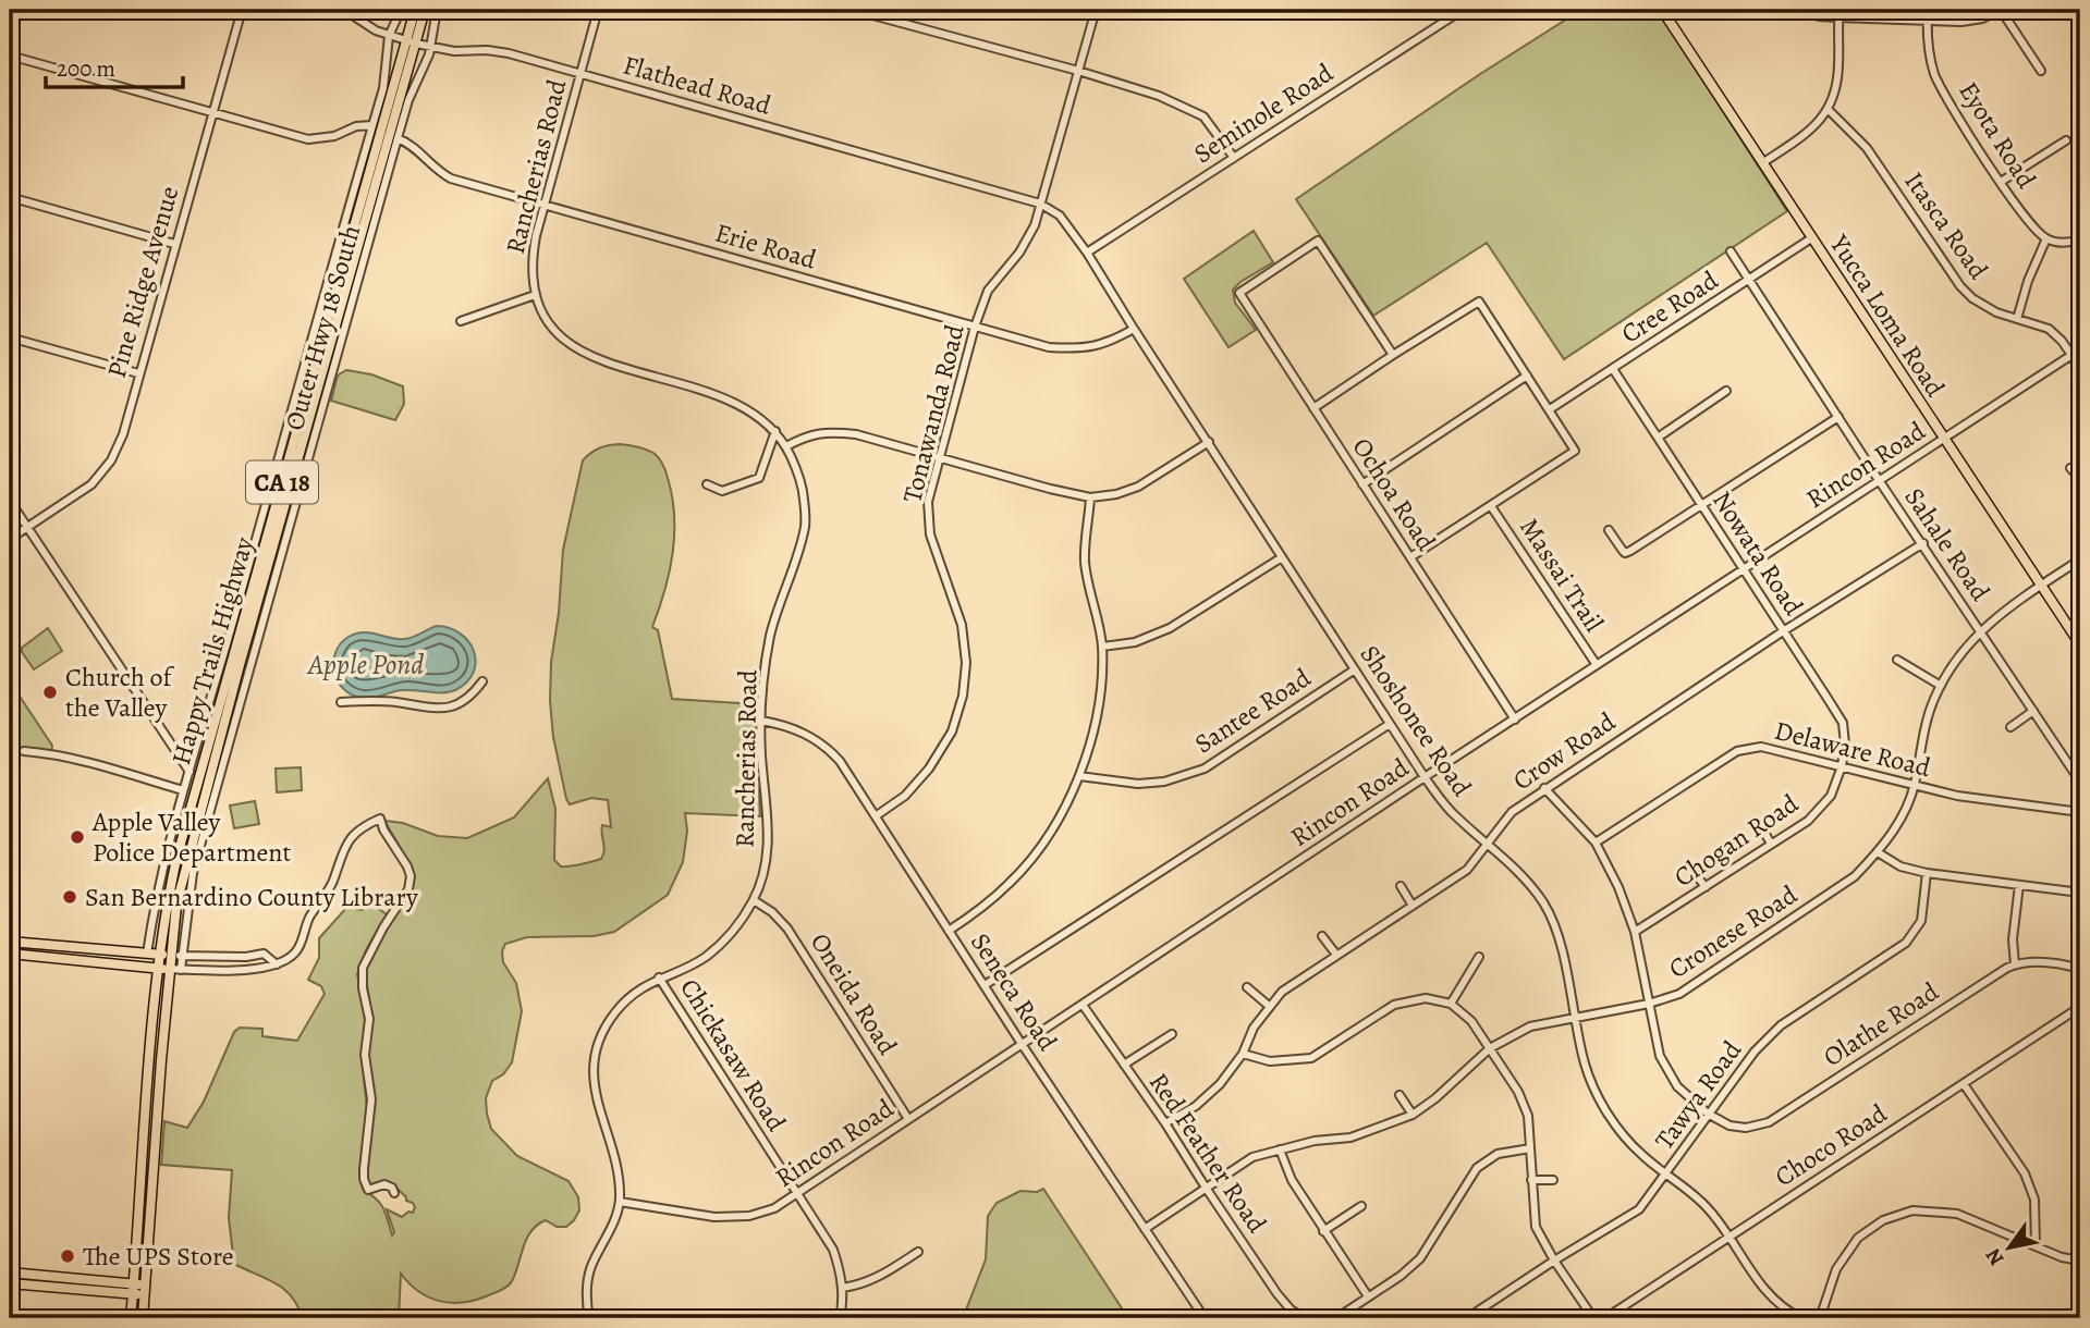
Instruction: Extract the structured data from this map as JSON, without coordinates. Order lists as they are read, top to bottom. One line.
{"streets":{"main road":["Yucca Loma Road","CA 18","Happy Trails Highway"],"street":["Flathead Road","Seminole Road","Eyota Road","Rancherias Road","Itasca Road","Erie Road","Pine Ridge Avenue","Cree Road","Outer Hwy 18 South","Tonawanda Road","Rincon Road","Ochoa Road","Sahale Road","Nowata Road","Massai Trail","Santee Road","Shoshonee Road","Delaware Road","Crow Road","Chogan Road","Cronese Road","Seneca Road","Oneida Road","Olathe Road","Chickasaw Road","Tawya Road","Choco Road","Red Feather Road"]},"crossings":[["Flathead Road","Rancherias Road"],["Flathead Road","Outer Hwy 18 South"],["Flathead Road","Tonawanda Road"],["Flathead Road","Happy Trails Highway"],["Flathead Road","Shoshonee Road"],["Seminole Road","Shoshonee Road"],["Rancherias Road","Erie Road"],["Rancherias Road","Rincon Road"],["Rancherias Road","Seneca Road"],["Rancherias Road","Oneida Road"],["Rancherias Road","Chickasaw Road"],["Itasca Road","Rincon Road"],["Erie Road","Outer Hwy 18 South"],["Erie Road","Tonawanda Road"],["Erie Road","Shoshonee Road"],["Cree Road","Yucca Loma Road"],["Cree Road","Sahale Road"],["Cree Road","Nowata Road"],["Yucca Loma Road","Rincon Road"],["Yucca Loma Road","Cronese Road"],["Outer Hwy 18 South","Happy Trails Highway"],["Tonawanda Road","Shoshonee Road"],["Tonawanda Road","Seneca Road"],["Rincon Road","Ochoa Road"],["Rincon Road","Sahale Road"],["Rincon Road","Nowata Road"],["Rincon Road","Massai Trail"],["Rincon Road","Shoshonee Road"],["Rincon Road","Seneca Road"],["Rincon Road","Oneida Road"],["Rincon Road","Chickasaw Road"],["Rincon Road","Red Feather Road"],["Sahale Road","Crow Road"],["Sahale Road","Cronese Road"],["Nowata Road","Delaware Road"],["Nowata Road","Crow Road"],["Nowata Road","Chogan Road"],["Santee Road","Shoshonee Road"],["Shoshonee Road","Crow Road"],["Shoshonee Road","Cronese Road"],["Shoshonee Road","Tawya Road"],["Shoshonee Road","Choco Road"],["Delaware Road","Chogan Road"],["Delaware Road","Cronese Road"],["Delaware Road","Olathe Road"],["Crow Road","Olathe Road"],["Crow Road","Red Feather Road"],["Chogan Road","Olathe Road"],["Cronese Road","Seneca Road"],["Cronese Road","Olathe Road"],["Cronese Road","Red Feather Road"],["Olathe Road","Tawya Road"]],"water":["Apple Pond"],"places":["Church of the Valley","Apple Valley Police Department","San Bernardino County Library","The UPS Store"],"scale_bar":"200 m","north":"bottom left"}
